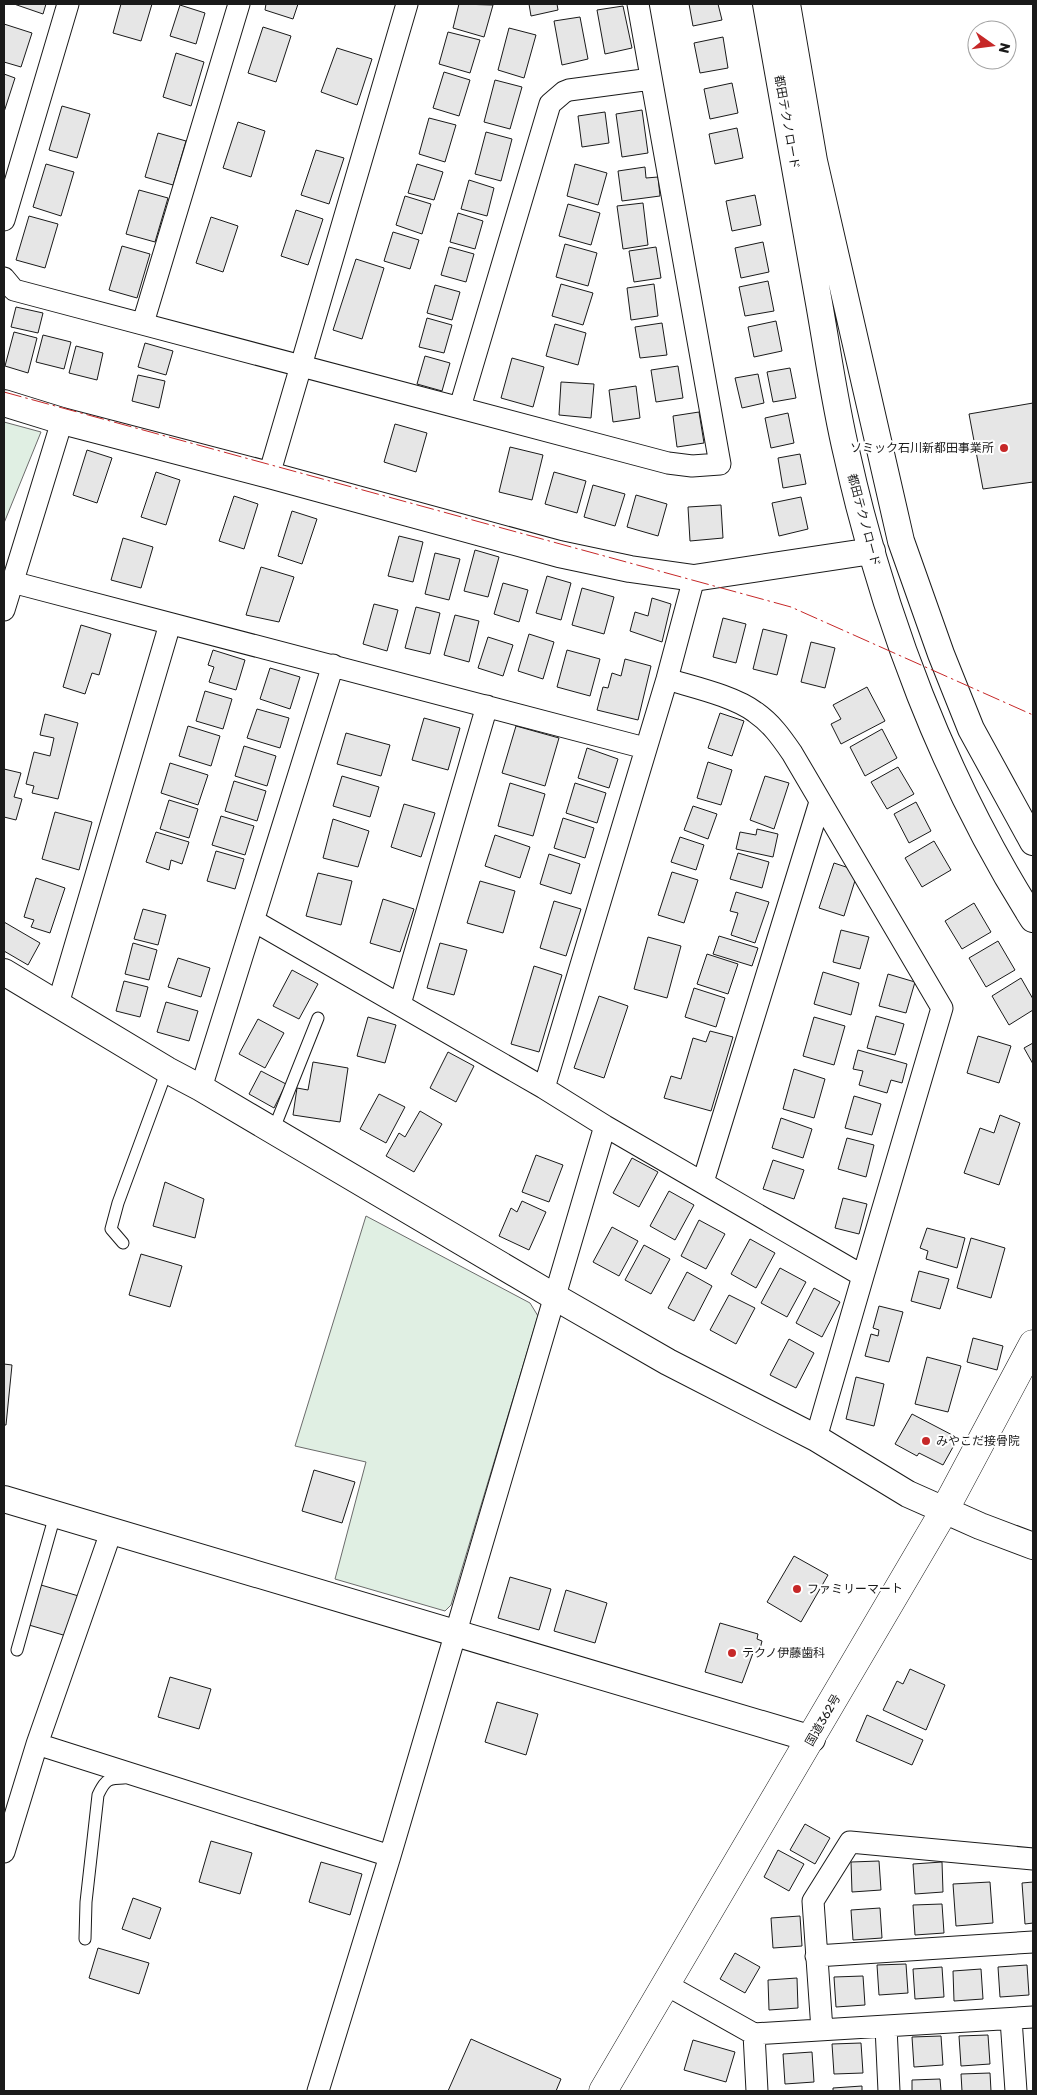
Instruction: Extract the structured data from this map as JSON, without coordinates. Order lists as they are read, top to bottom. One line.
{"streets":{"highway":["国道362号"],"street":["都田テクノロード"]},"places":["ソミック石川新都田事業所","みやこだ接骨院","ファミリーマート","テクノ伊藤歯科"],"north":"right"}
